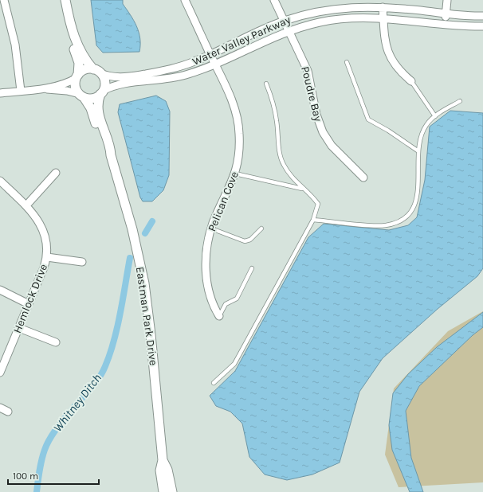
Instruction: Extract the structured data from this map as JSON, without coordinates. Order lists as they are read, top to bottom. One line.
{"streets":{"street":["Water Valley Parkway","Poudre Bay","Pelican Cove","Hemlock Drive","Eastman Park Drive"]},"crossings":[["Water Valley Parkway","Poudre Bay"],["Water Valley Parkway","Pelican Cove"],["Water Valley Parkway","Eastman Park Drive"]],"water":["Whitney Ditch"],"scale_bar":"100 m"}
